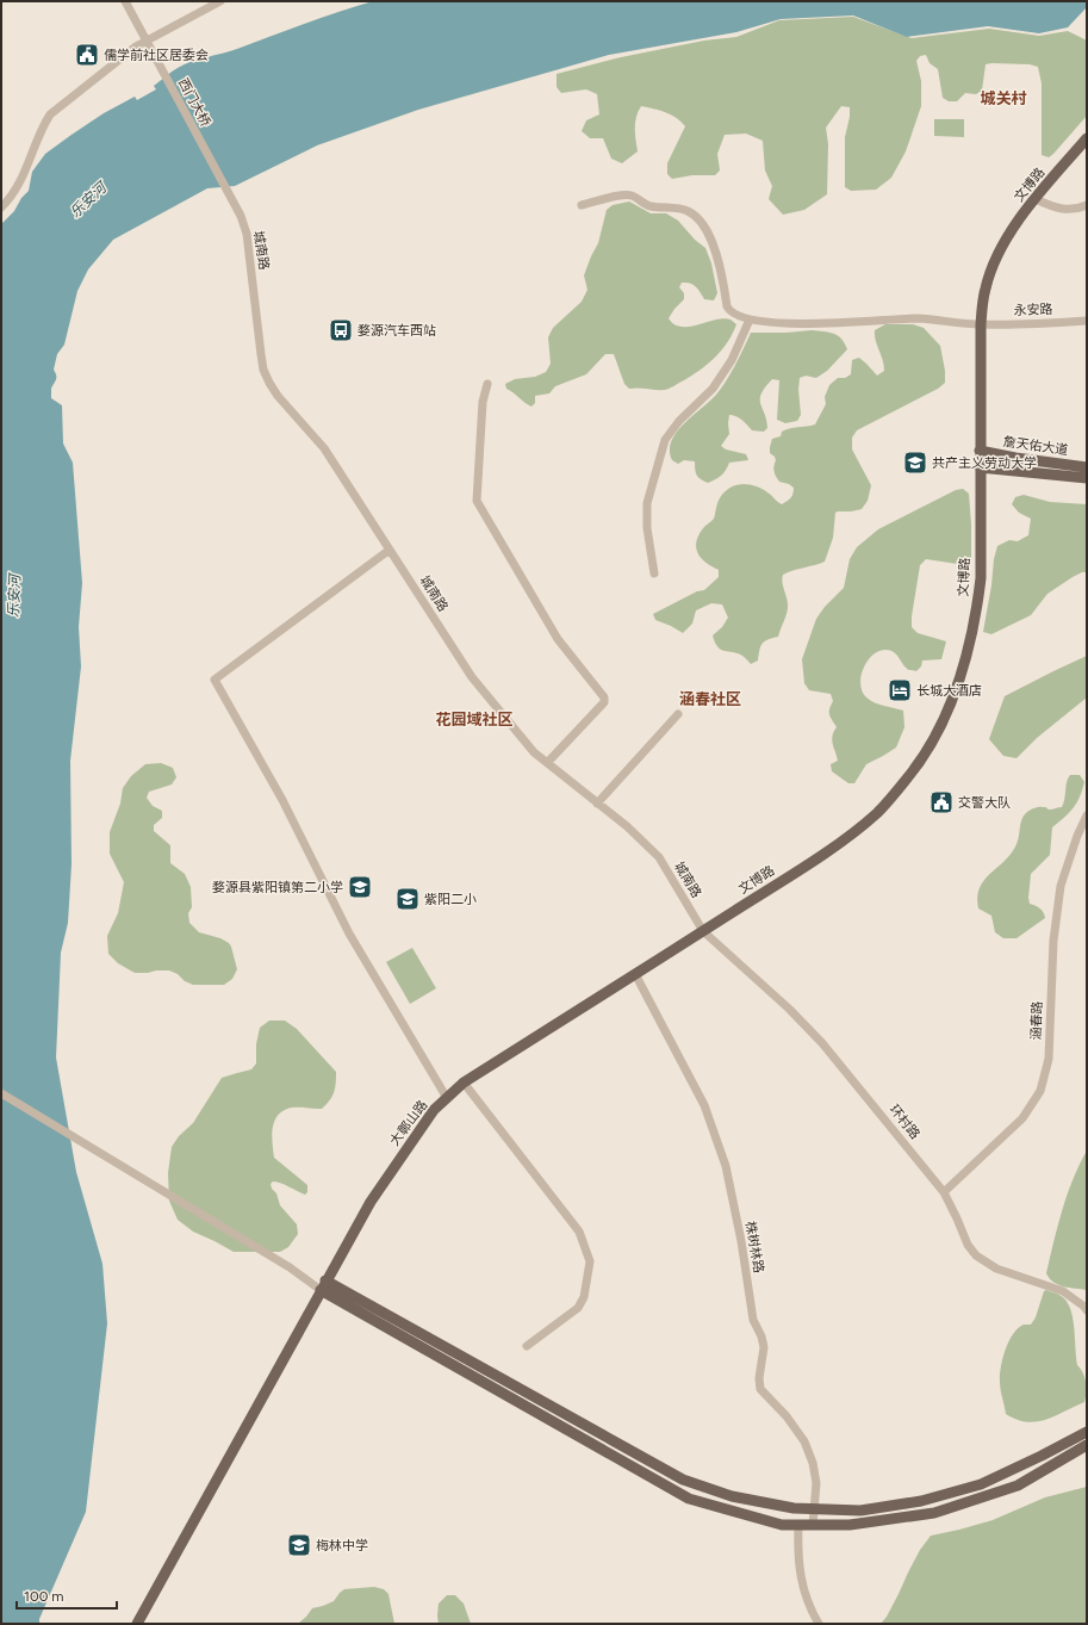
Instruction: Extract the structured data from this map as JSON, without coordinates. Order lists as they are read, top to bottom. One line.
{"streets":{"main road":["文博路","詹天佑大道","大鄣山路"],"street":["西门大桥","城南路","永安路","涵春路","环村路","株树林路"]},"crossings":[["西门大桥","城南路"],["文博路","城南路"],["文博路","永安路"],["文博路","詹天佑大道"],["文博路","环村路"],["文博路","大鄣山路"],["城南路","环村路"],["城南路","大鄣山路"],["涵春路","环村路"],["环村路","大鄣山路"],["大鄣山路","株树林路"]],"districts":["城关村","涵春社区","花园域社区"],"water":["乐安河"],"places":{"public building":["儒学前社区居委会","交警大队"],"bus stop":["婺源汽车西站"],"school or university":["共产主义劳动大学","婺源县紫阳镇第二小学","紫阳二小","梅林中学"],"hotel":["长城大酒店"]},"scale_bar":"100 m"}
